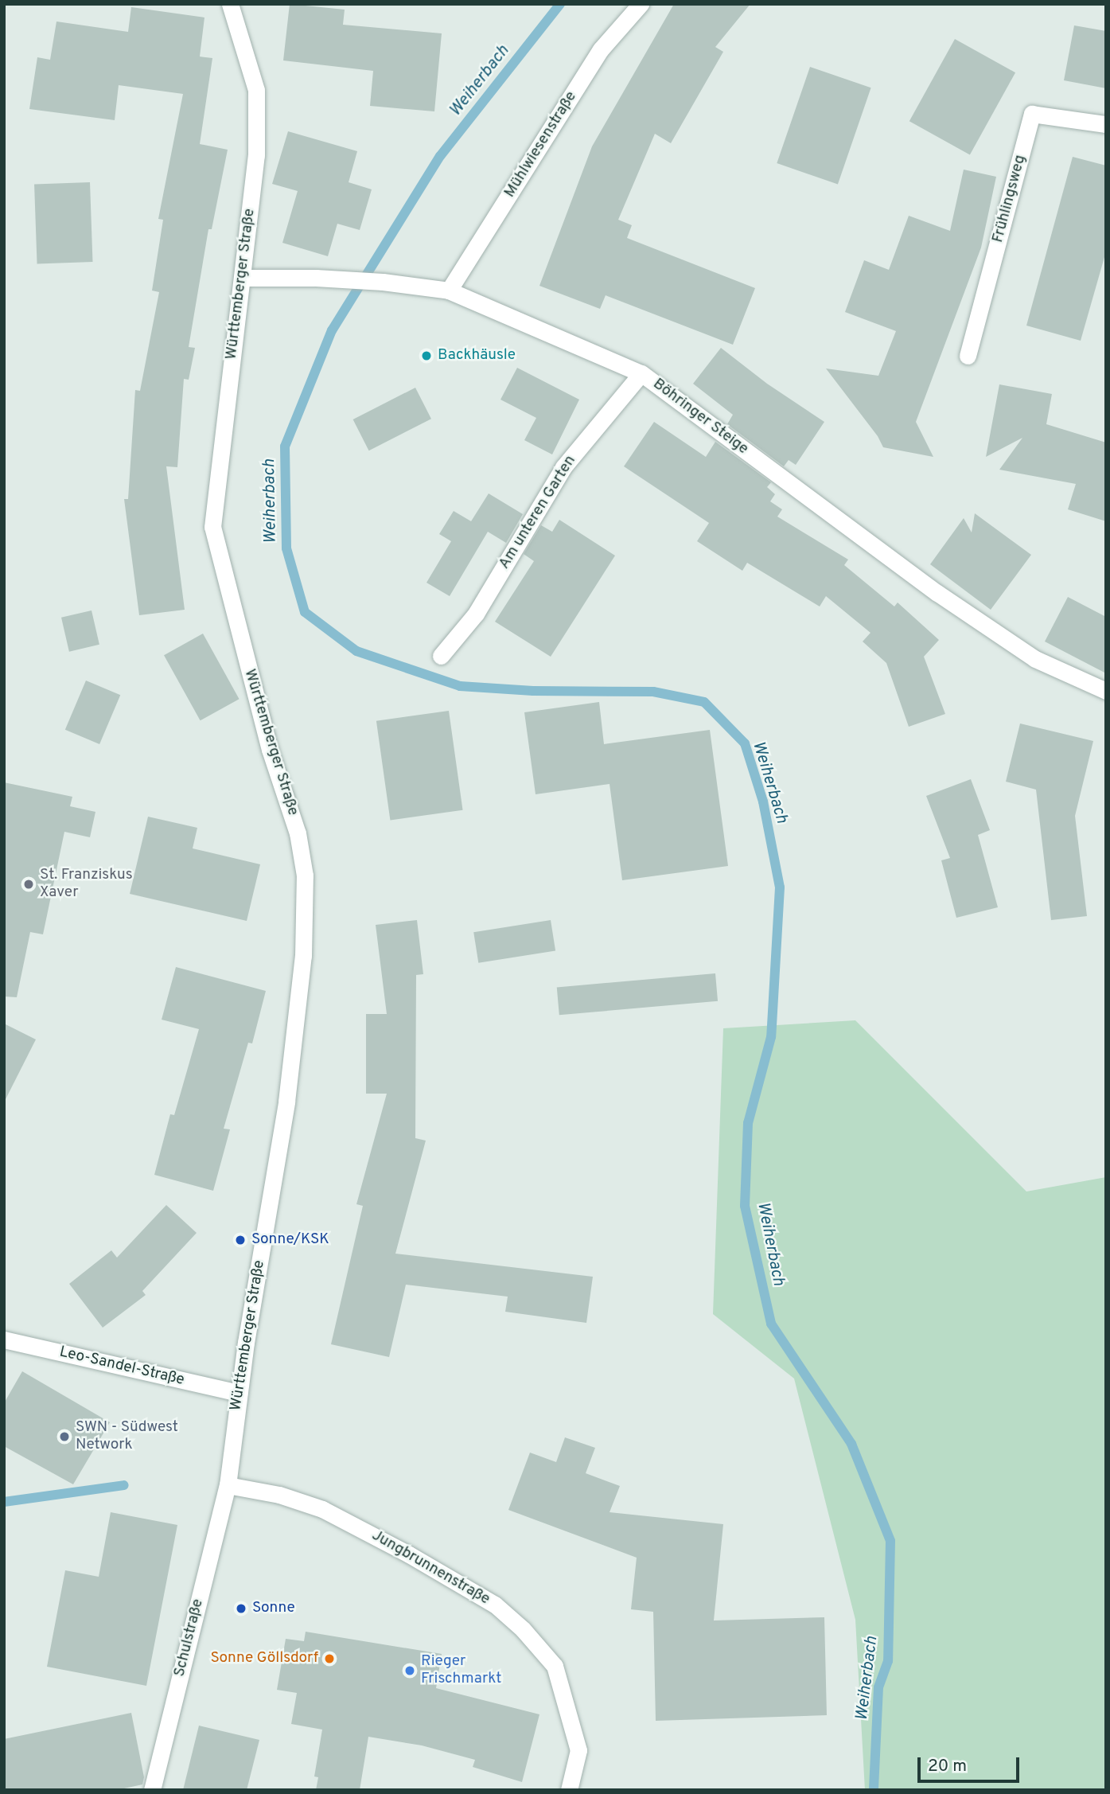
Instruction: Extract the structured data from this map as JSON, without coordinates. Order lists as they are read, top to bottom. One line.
{"streets":{"street":["Mühlwiesenstraße","Frühlingsweg","Württemberger Straße","Böhringer Steige","Am unteren Garten","Leo-Sandel-Straße","Jungbrunnenstraße","Schulstraße"]},"crossings":[["Mühlwiesenstraße","Böhringer Steige"],["Württemberger Straße","Böhringer Steige"],["Württemberger Straße","Leo-Sandel-Straße"],["Württemberger Straße","Jungbrunnenstraße"],["Württemberger Straße","Schulstraße"],["Böhringer Steige","Am unteren Garten"],["Jungbrunnenstraße","Schulstraße"]],"water":["Weiherbach"],"places":["Backhäusle","St. Franziskus Xaver","Sonne/KSK","SWN - Südwest Network","Sonne","Sonne Göllsdorf","Rieger Frischmarkt"],"scale_bar":"20 m"}
